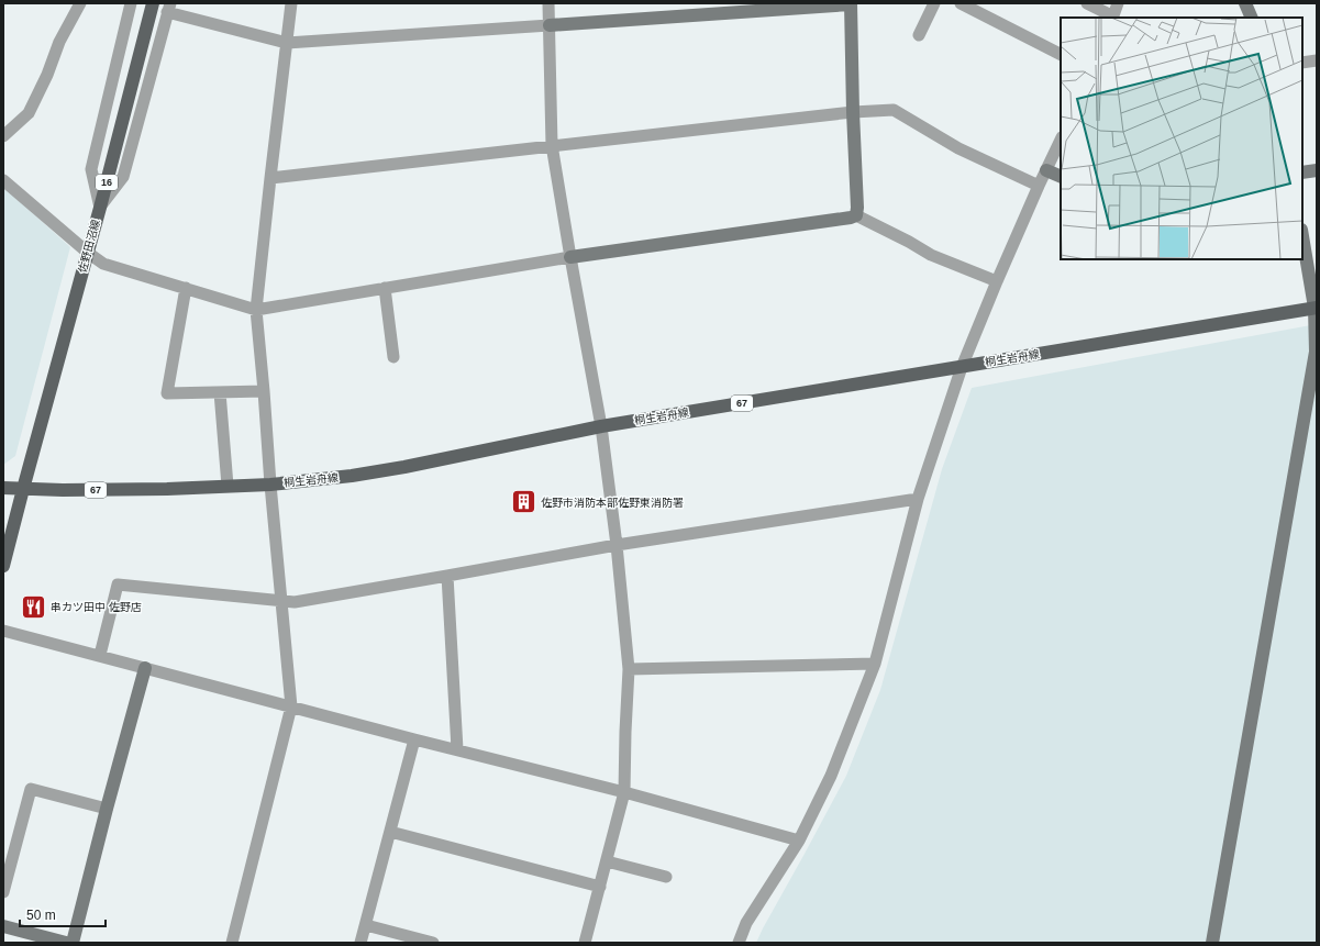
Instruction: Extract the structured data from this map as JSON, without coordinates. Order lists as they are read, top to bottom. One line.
{"streets":{"main road":["16","佐野田沼線","桐生岩舟線","67"]},"crossings":[["佐野田沼線","桐生岩舟線"]],"places":{"building":["佐野市消防本部佐野東消防署"],"restaurant":["串カツ田中 佐野店"]},"scale_bar":"50 m"}
